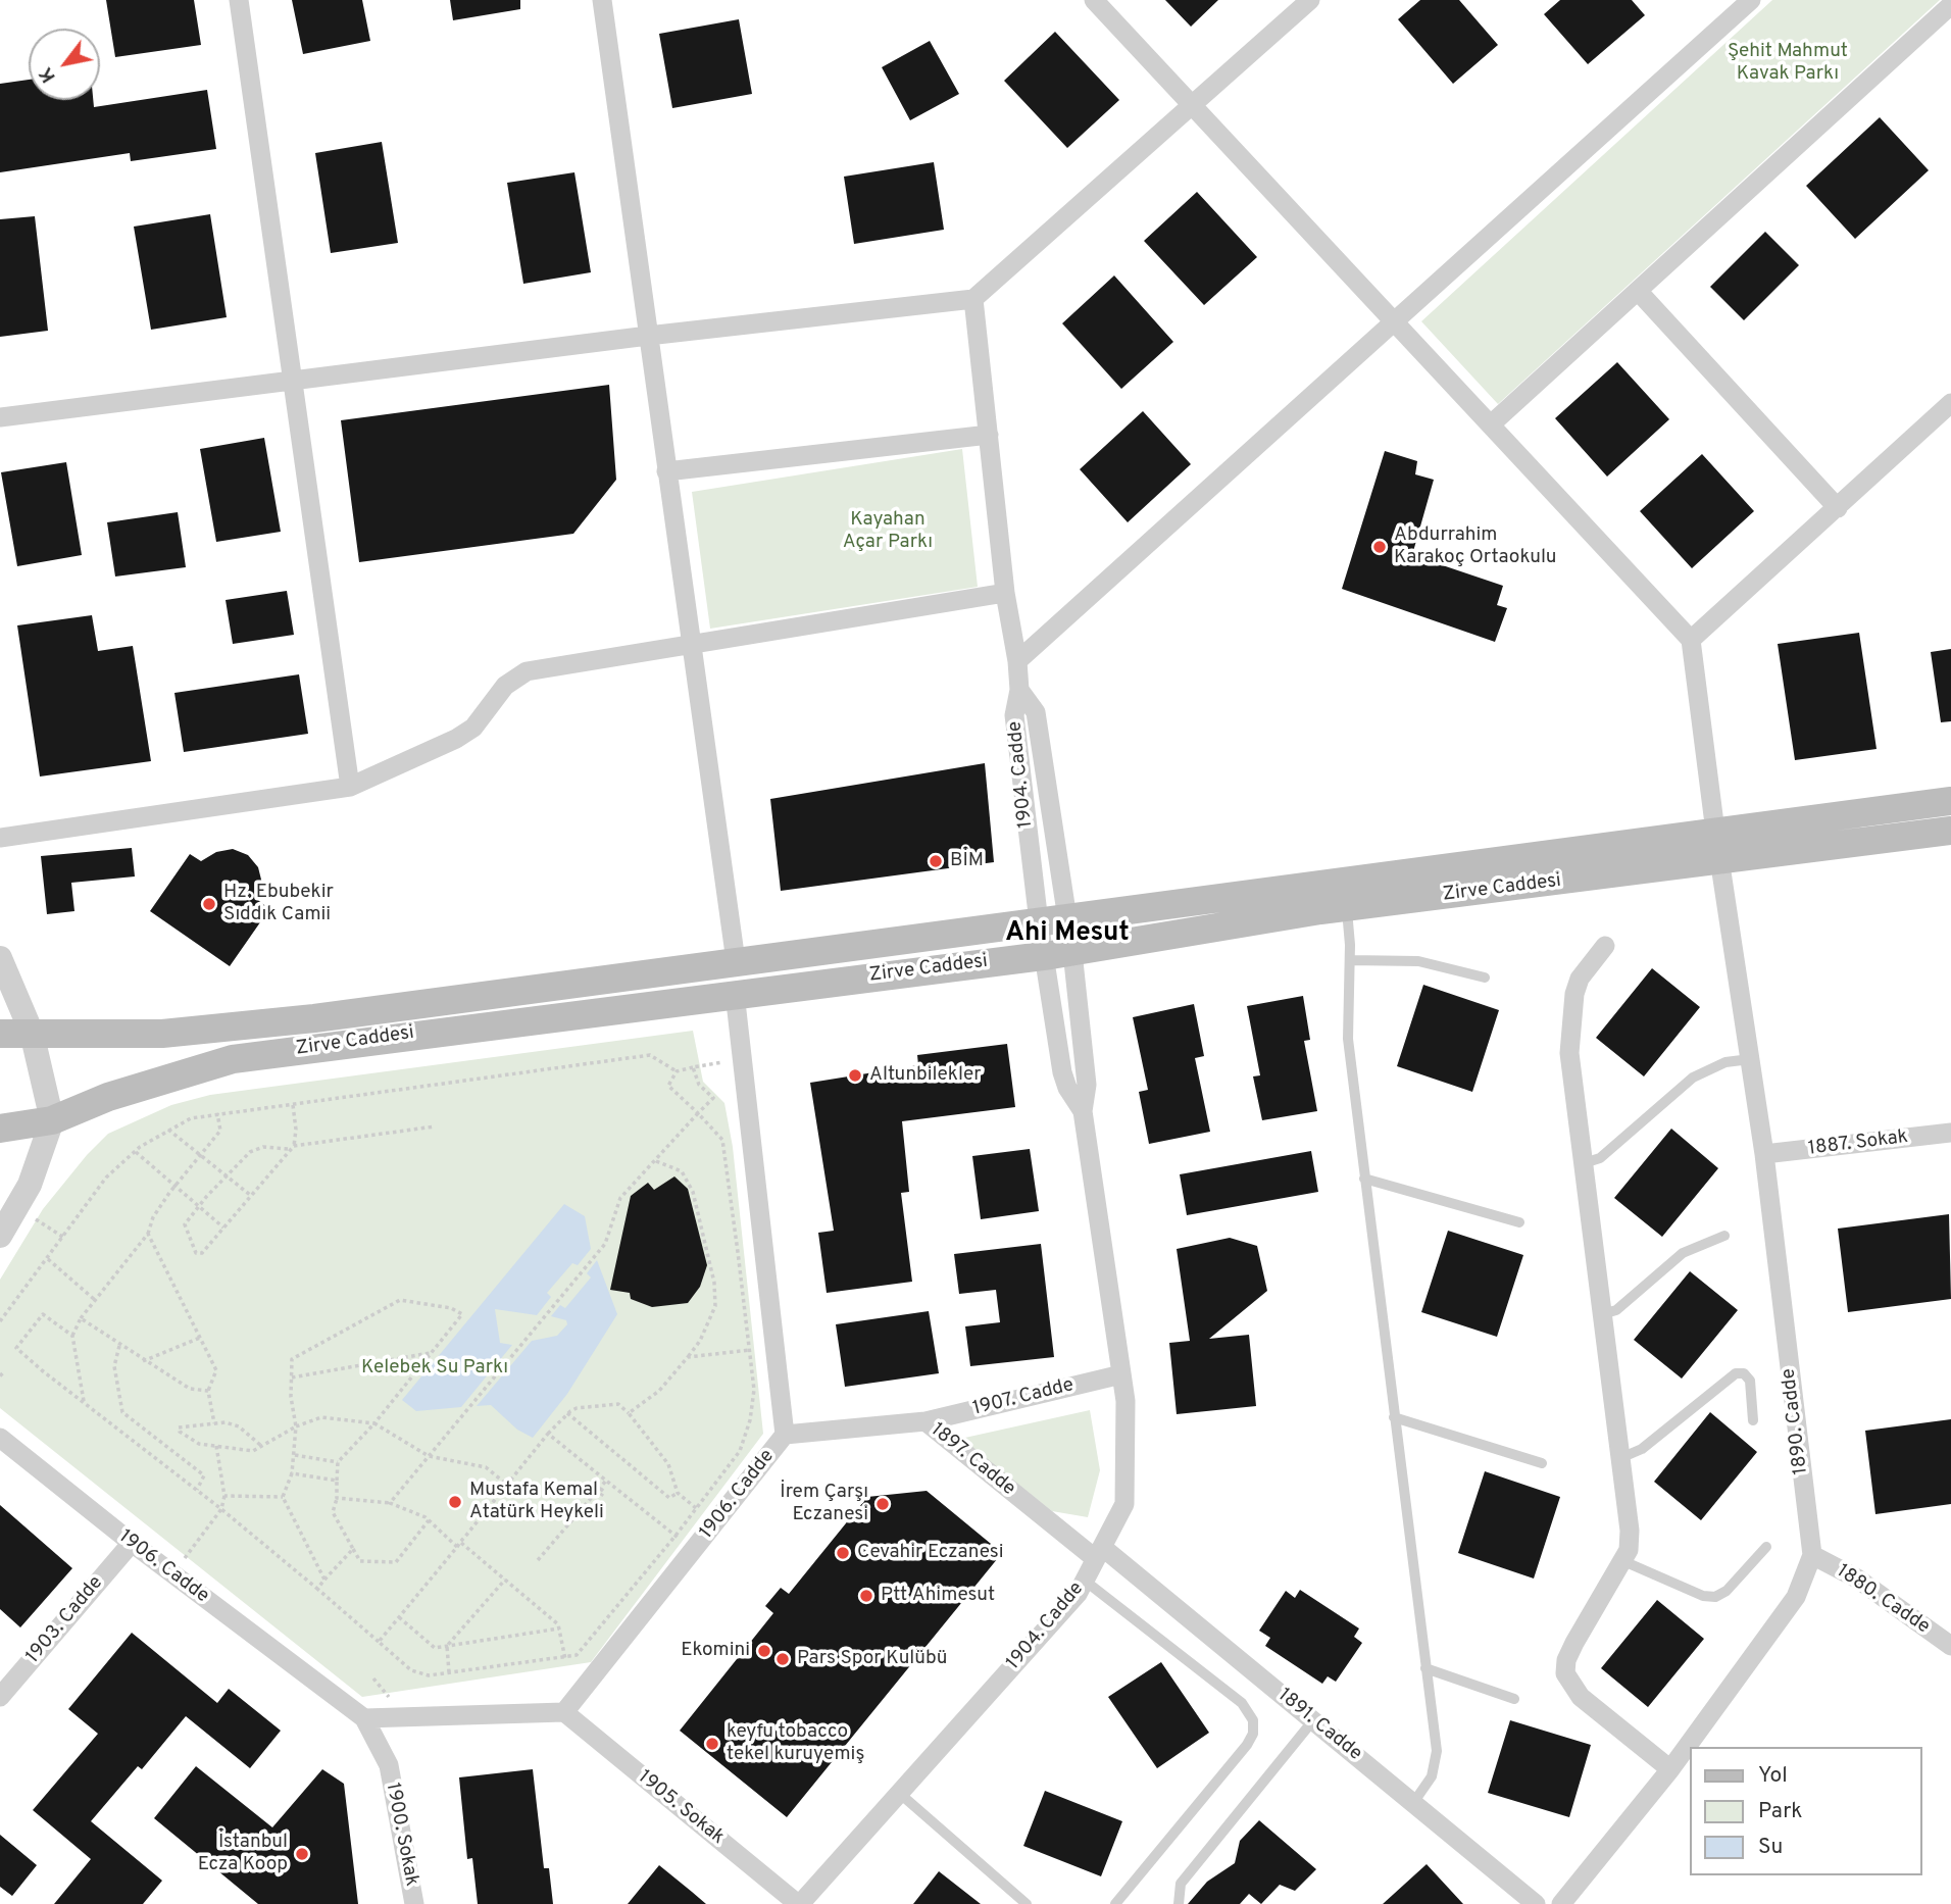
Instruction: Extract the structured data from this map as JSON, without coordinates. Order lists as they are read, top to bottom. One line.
{"streets":{"main road":["Zirve Caddesi"],"street":["1904. Cadde","1887. Sokak","1907. Cadde","1890. Cadde","1897. Cadde","1906. Cadde","1880. Cadde","1903. Cadde","1891. Cadde","1905. Sokak","1900. Sokak"]},"crossings":[["1904. Cadde","Zirve Caddesi"],["1904. Cadde","1907. Cadde"],["1904. Cadde","1897. Cadde"],["1904. Cadde","1891. Cadde"],["1904. Cadde","1905. Sokak"],["Zirve Caddesi","1890. Cadde"],["Zirve Caddesi","1906. Cadde"],["1887. Sokak","1890. Cadde"],["1907. Cadde","1897. Cadde"],["1890. Cadde","1880. Cadde"],["1897. Cadde","1906. Cadde"],["1897. Cadde","1891. Cadde"],["1906. Cadde","1903. Cadde"],["1906. Cadde","1905. Sokak"],["1906. Cadde","1900. Sokak"]],"districts":["Ahi Mesut"],"parks":["Şehit Mahmut Kavak Parkı","Kayahan Açar Parkı","Kelebek Su Parkı"],"places":["Abdurrahim Karakoç Ortaokulu","BİM","Hz. Ebubekir Sıddık Camii","Altunbilekler","Mustafa Kemal Atatürk Heykeli","İrem Çarşı Eczanesi","Cevahir Eczanesi","Ptt Ahimesut","Ekomini","Pars Spor Kulübü","keyfu tobacco tekel kuruyemiş","İstanbul Ecza Koop"],"legend":["Yol","Park","Su"],"north":"bottom left"}
